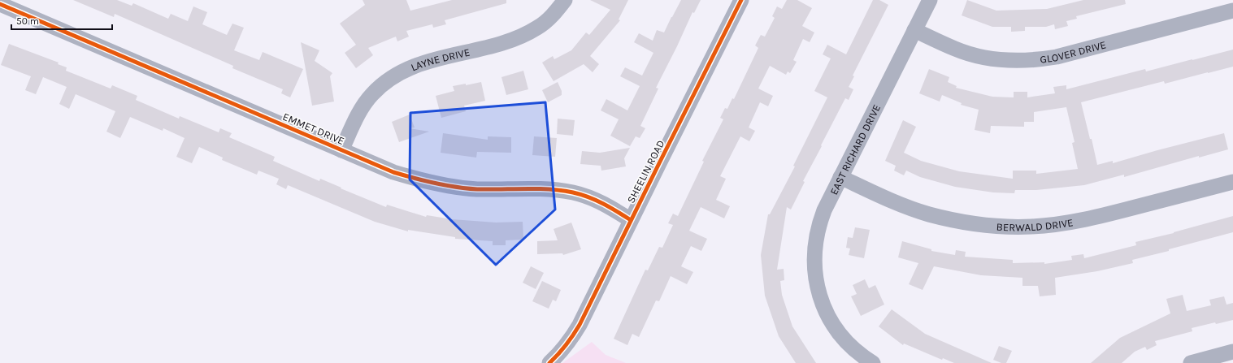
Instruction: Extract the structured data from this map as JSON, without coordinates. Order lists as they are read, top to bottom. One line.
{"streets":{"street":["GLOVER DRIVE","LAYNE DRIVE","EMMET DRIVE","EAST RICHARD DRIVE","SHEELIN ROAD","BERWALD DRIVE"]},"crossings":[["GLOVER DRIVE","EAST RICHARD DRIVE"],["LAYNE DRIVE","EMMET DRIVE"],["EMMET DRIVE","SHEELIN ROAD"],["EAST RICHARD DRIVE","BERWALD DRIVE"]],"scale_bar":"50 m"}
